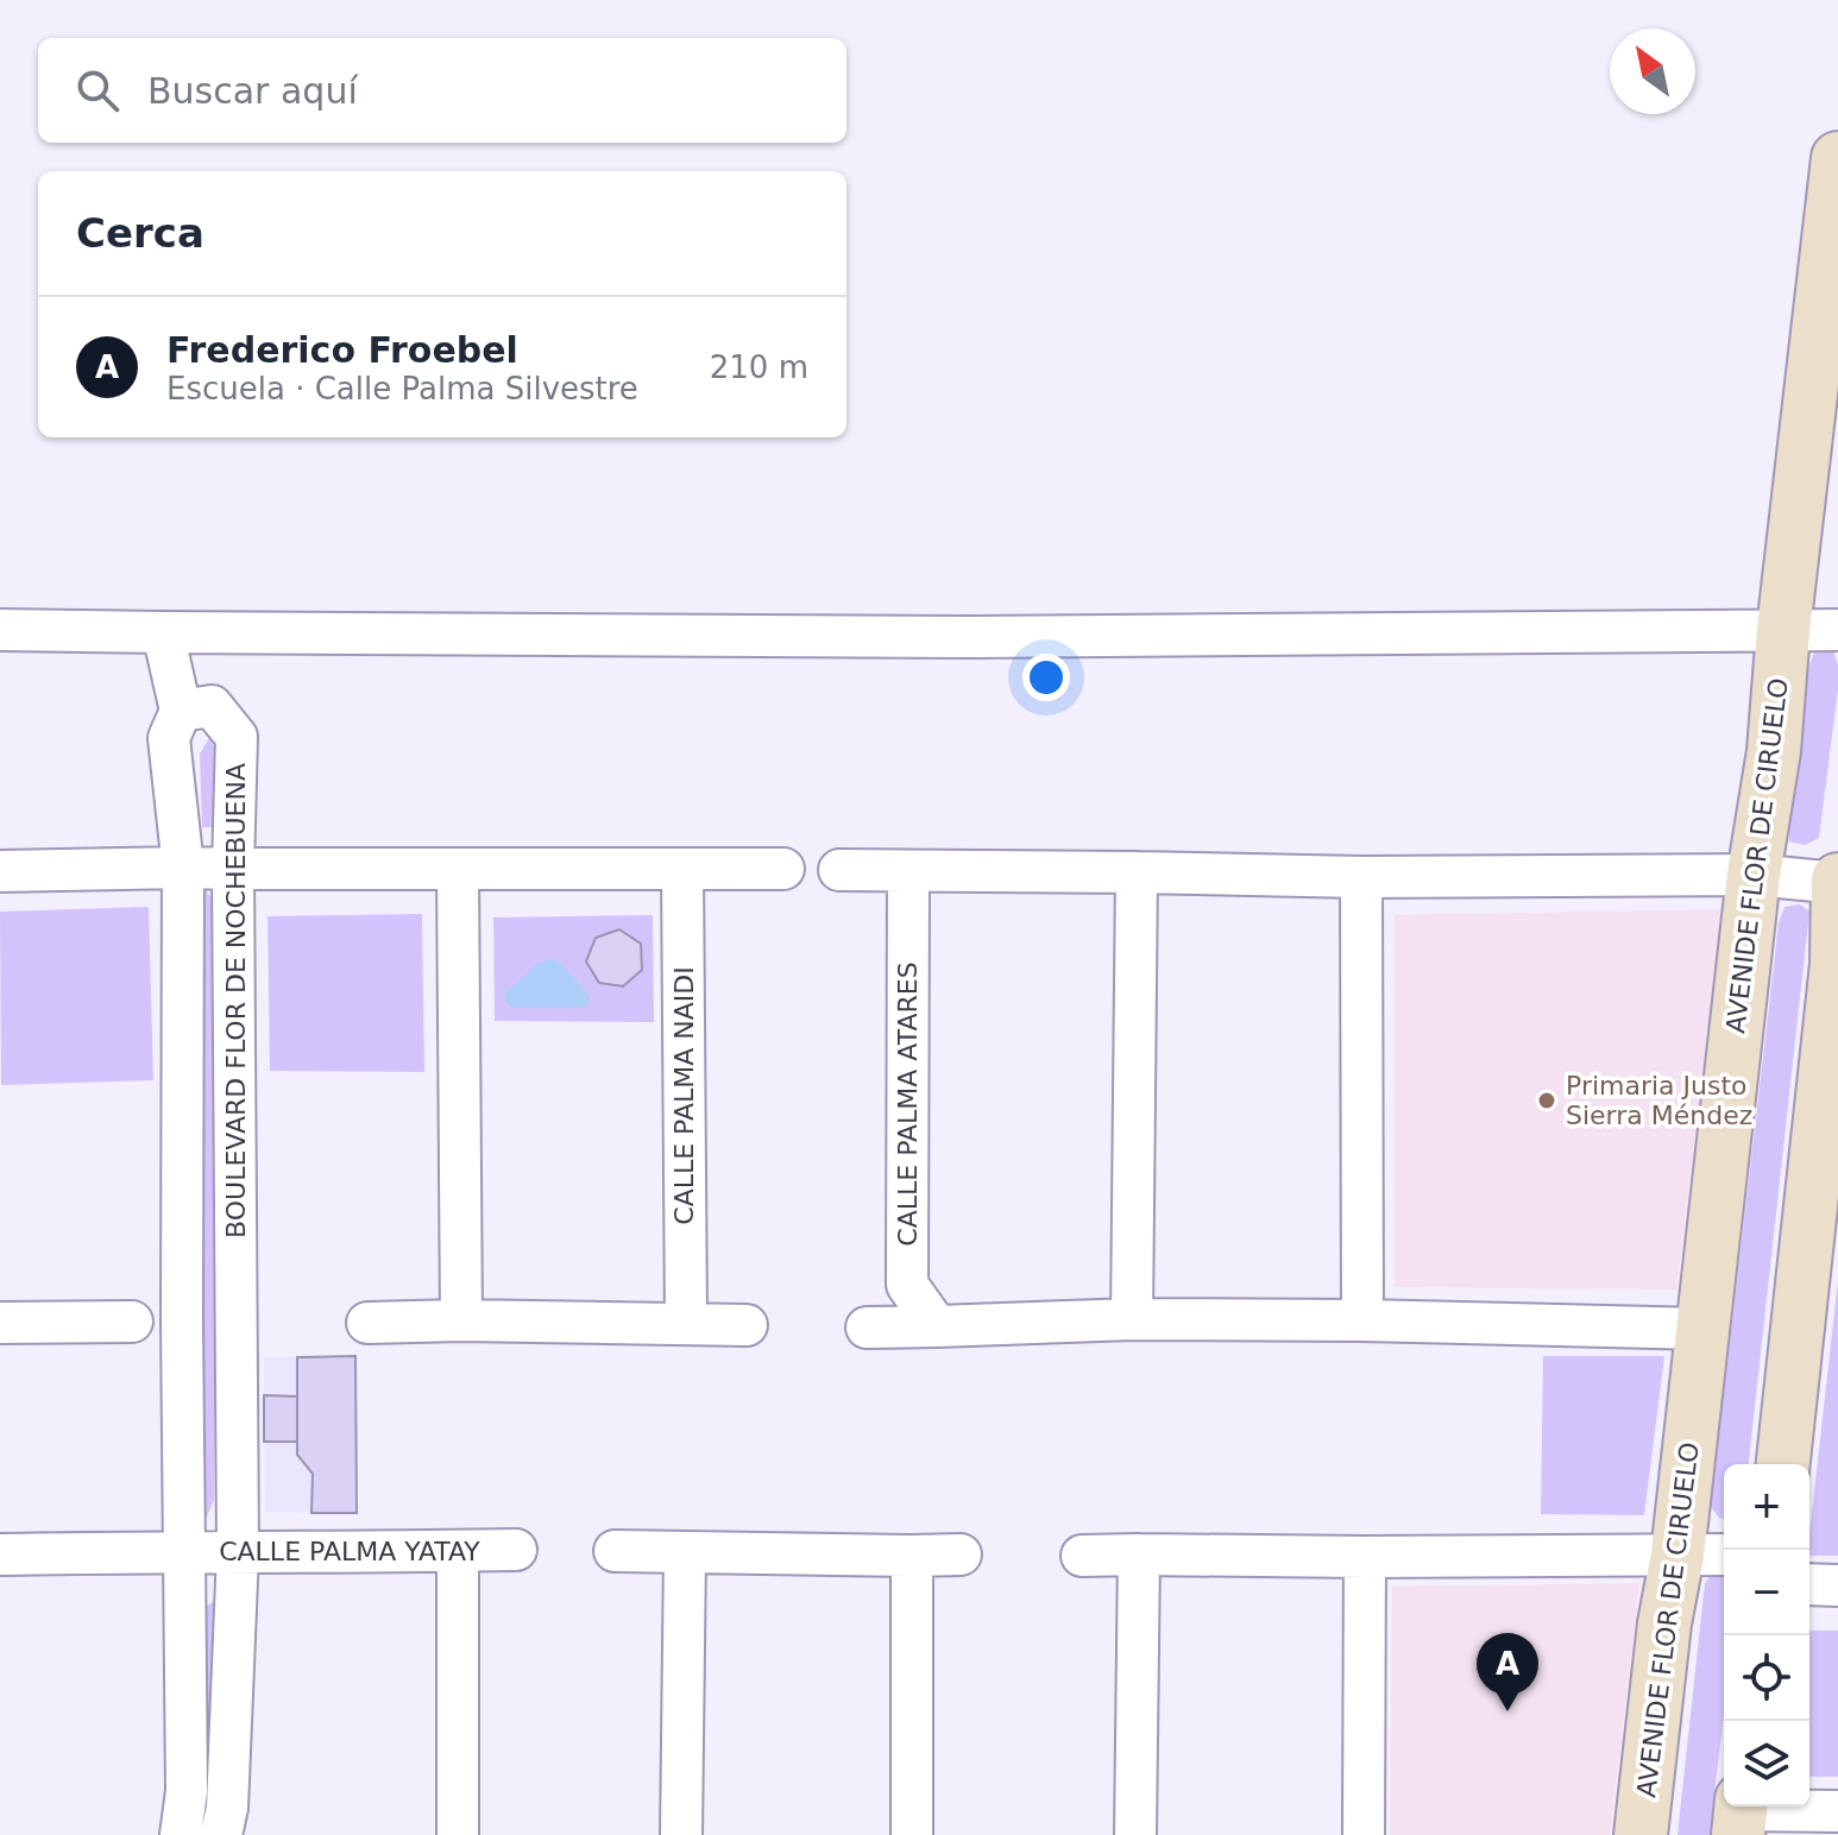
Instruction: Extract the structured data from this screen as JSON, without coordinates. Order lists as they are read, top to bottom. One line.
{"streets":{"main road":["AVENIDE FLOR DE CIRUELO"],"street":["BOULEVARD FLOR DE NOCHEBUENA","CALLE PALMA NAIDI","CALLE PALMA ATARES","CALLE PALMA YATAY"]},"crossings":[["BOULEVARD FLOR DE NOCHEBUENA","CALLE PALMA YATAY"]],"places":["Primaria Justo Sierra Méndez"],"north":"top left","page":{"search":"Buscar aquí","heading":"Cerca","list":[{"mark":"A","name":"Frederico Froebel","note":"Escuela · Calle Palma Silvestre","value":"210 m"}],"map_buttons":["+","−"],"pins":"A"}}
